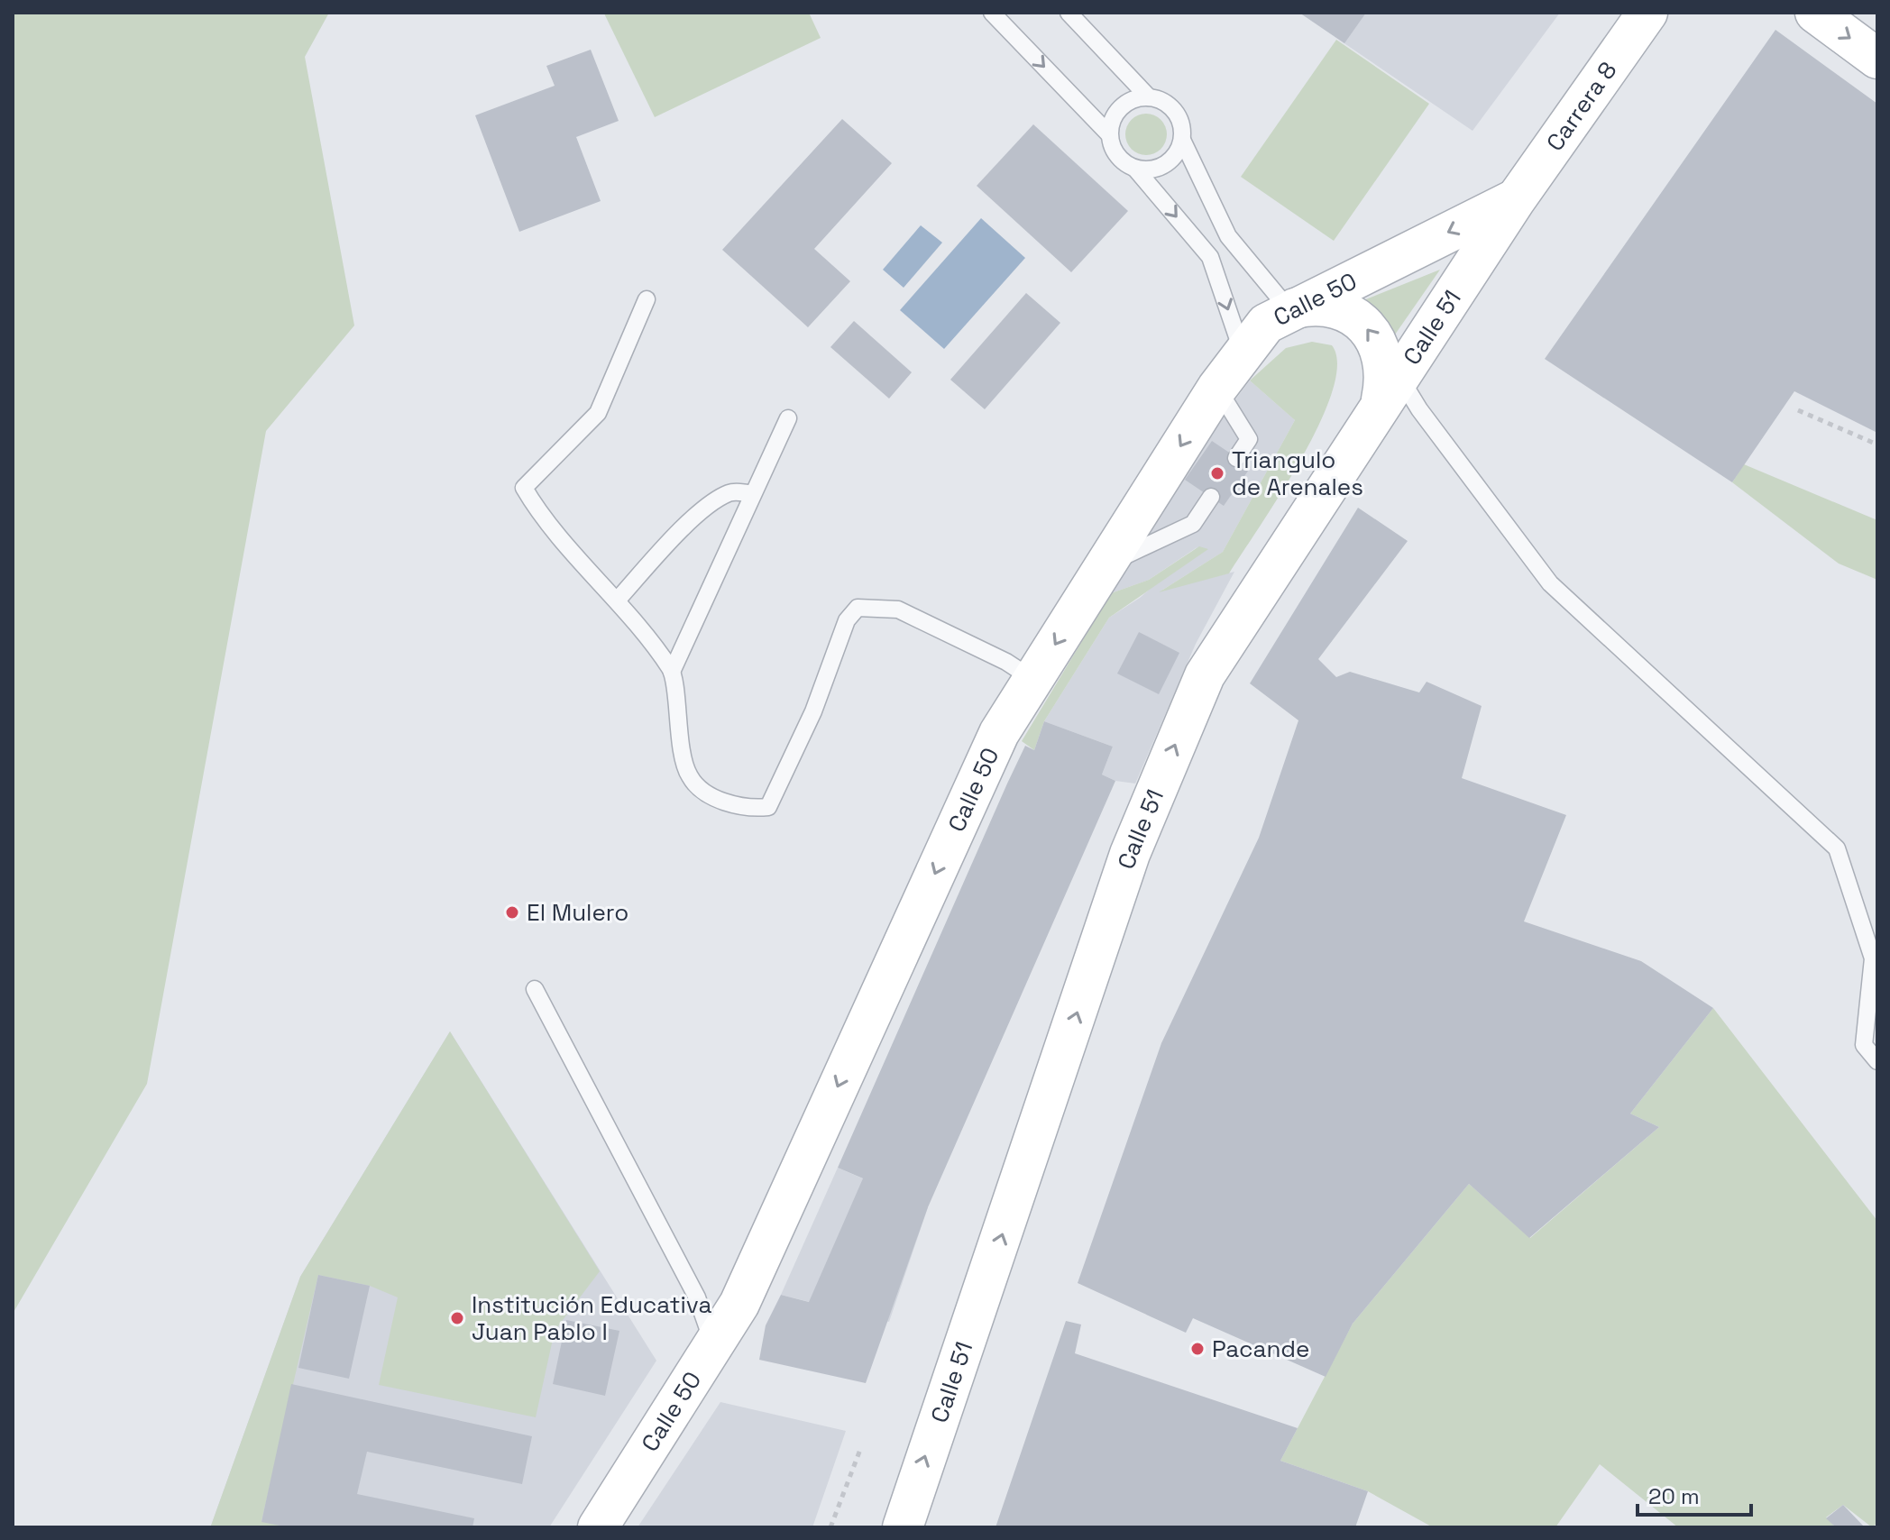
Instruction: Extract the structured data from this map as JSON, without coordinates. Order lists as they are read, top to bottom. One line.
{"streets":{"main road":["Carrera 8","Calle 50","Calle 51"]},"crossings":[["Carrera 8","Calle 50"],["Carrera 8","Calle 51"],["Calle 50","Calle 51"]],"one_way":["Calle 50","Calle 51"],"places":["Triangulo de Arenales","El Mulero","Institución Educativa Juan Pablo I","Pacande"],"scale_bar":"20 m"}
